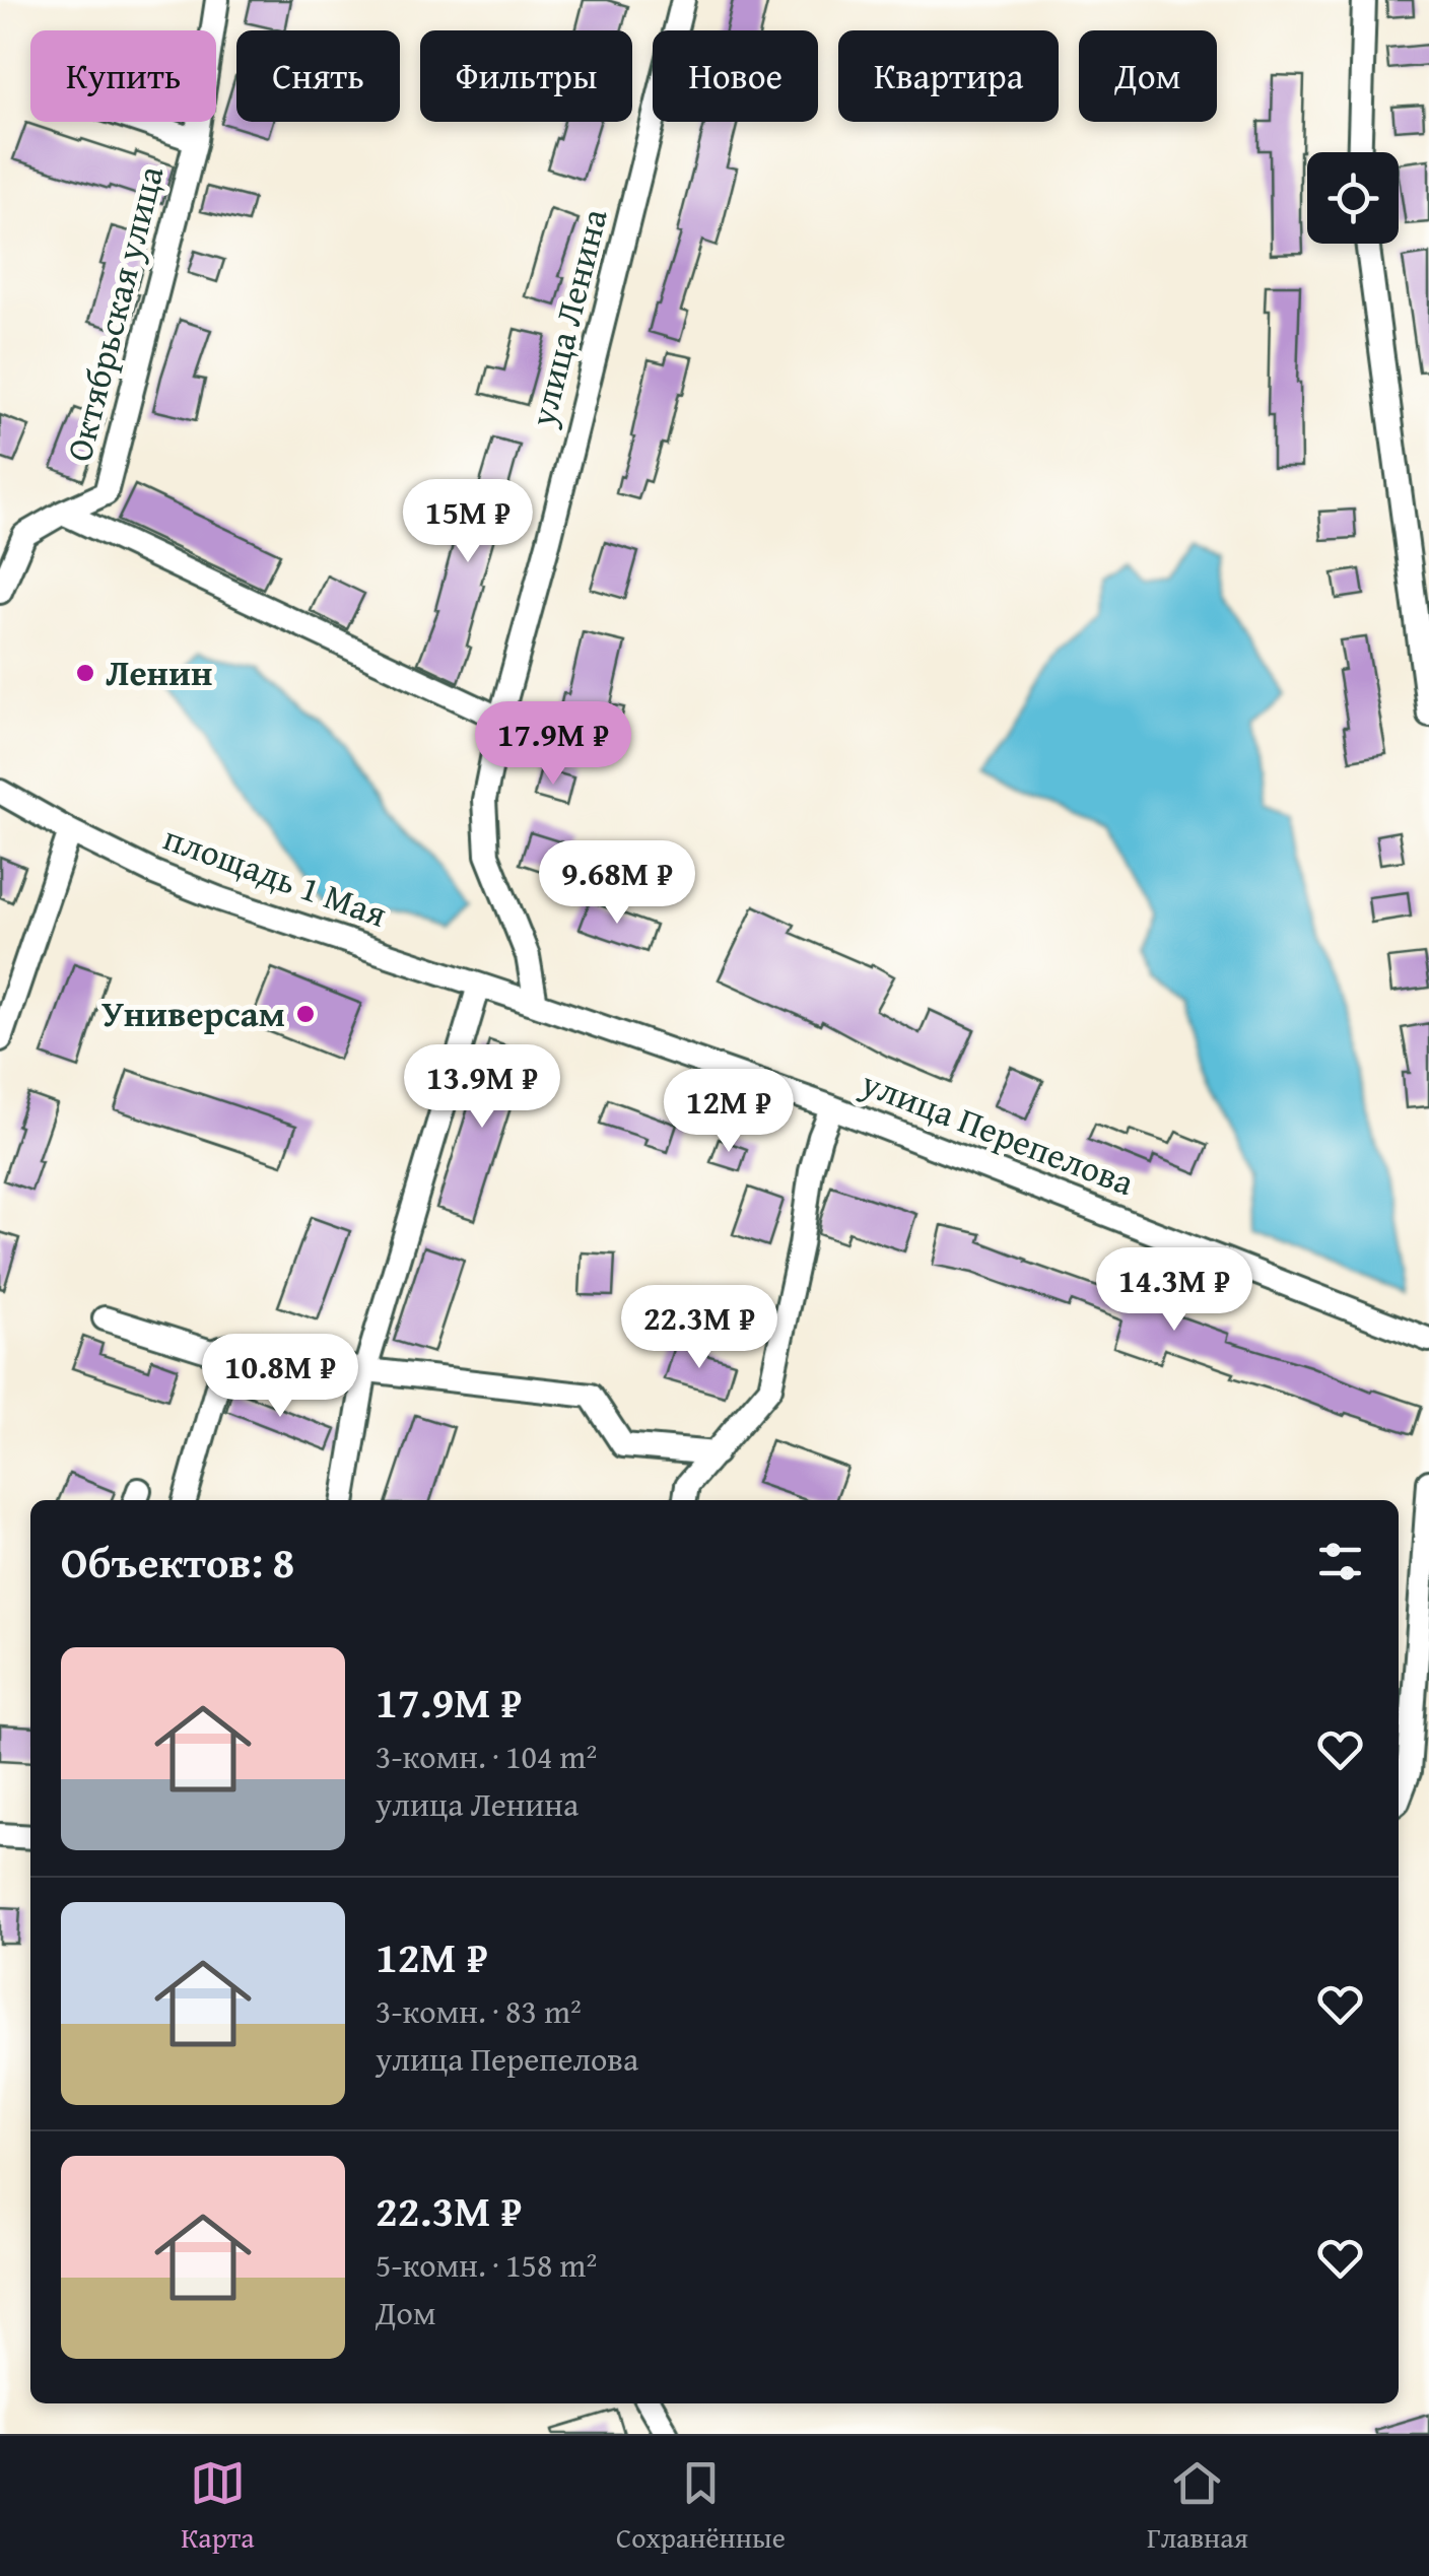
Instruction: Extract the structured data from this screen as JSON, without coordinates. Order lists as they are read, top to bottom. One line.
{"streets":{"street":["Октябрьская улица","улица Ленина","площадь 1 Мая","улица Перепелова"]},"crossings":[["улица Ленина","площадь 1 Мая"],["улица Ленина","улица Перепелова"],["площадь 1 Мая","улица Перепелова"]],"places":["Ленин","Универсам"],"page":{"chip":["Купить","Снять","Фильтры","Новое","Квартира","Дом"],"price":["15M ₽","17.9M ₽","9.68M ₽","13.9M ₽","12M ₽","14.3M ₽","22.3M ₽","10.8M ₽"],"heading":"Объектов: 8","list":[{"name":"17.9M ₽","note":"3-комн. · 104 m² · улица Ленина"},{"name":"12M ₽","note":"3-комн. · 83 m² · улица Перепелова"},{"name":"22.3M ₽","note":"5-комн. · 158 m² · Дом"}],"tabs":["Карта","Сохранённые","Главная"]}}
